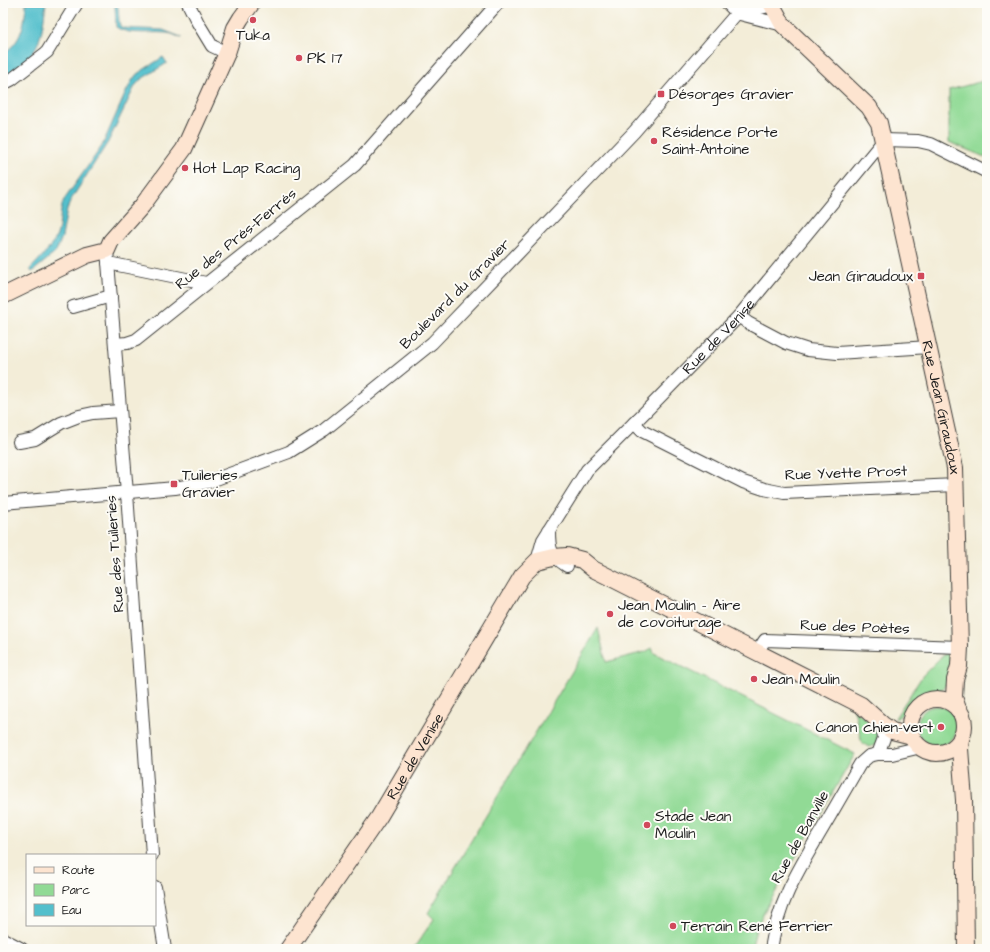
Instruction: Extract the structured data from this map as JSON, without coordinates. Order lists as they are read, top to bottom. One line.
{"streets":{"main road":["Rue de Venise","Rue Jean Giraudoux"],"street":["Rue des Prés-Ferrés","Boulevard du Gravier","Rue Yvette Prost","Rue des Tuileries","Rue des Poètes","Rue de Banville"]},"crossings":[["Rue des Prés-Ferrés","Rue des Tuileries"],["Boulevard du Gravier","Rue des Tuileries"],["Rue de Venise","Rue Jean Giraudoux"],["Rue de Venise","Rue Yvette Prost"],["Rue Jean Giraudoux","Rue Yvette Prost"],["Rue Jean Giraudoux","Rue des Poètes"],["Rue Jean Giraudoux","Rue de Banville"]],"places":{"other":["Tuka","PK 17","Résidence Porte Saint-Antoine","Hot Lap Racing","Jean Moulin - Aire de covoiturage","Jean Moulin","Canon chien-vert","Stade Jean Moulin","Terrain René Ferrier"],"transit":["Désorges Gravier","Jean Giraudoux","Tuileries Gravier"]},"legend":["Route","Parc","Eau"]}
